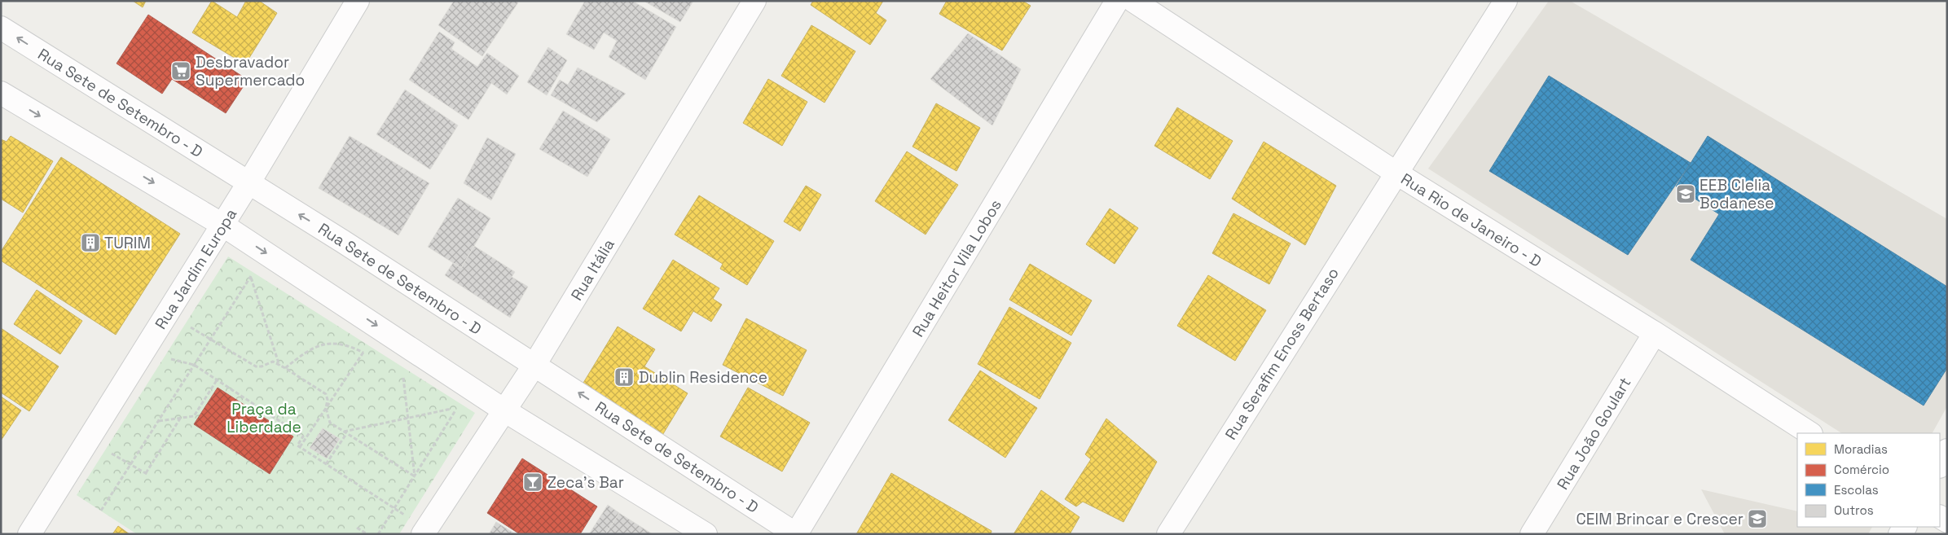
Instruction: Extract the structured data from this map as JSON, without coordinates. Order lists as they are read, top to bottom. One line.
{"streets":{"street":["Rua Sete de Setembro - D","Rua Rio de Janeiro - D","Rua Heitor Vila Lobos","Rua Jardim Europa","Rua Itália","Rua Serafim Enoss Bertaso","Rua João Goulart"]},"crossings":[["Rua Sete de Setembro - D","Rua Heitor Vila Lobos"],["Rua Sete de Setembro - D","Rua Jardim Europa"],["Rua Sete de Setembro - D","Rua Itália"],["Rua Rio de Janeiro - D","Rua Serafim Enoss Bertaso"],["Rua Rio de Janeiro - D","Rua João Goulart"]],"parks":["Praça da Liberdade"],"places":{"supermarket":["Desbravador Supermercado"],"school or university":["EEB Clelia Bodanese","CEIM Brincar e Crescer"],"building":["TURIM","Dublin Residence"],"bar":["Zeca's Bar"]},"legend":["Moradias","Comércio","Escolas","Outros"]}
